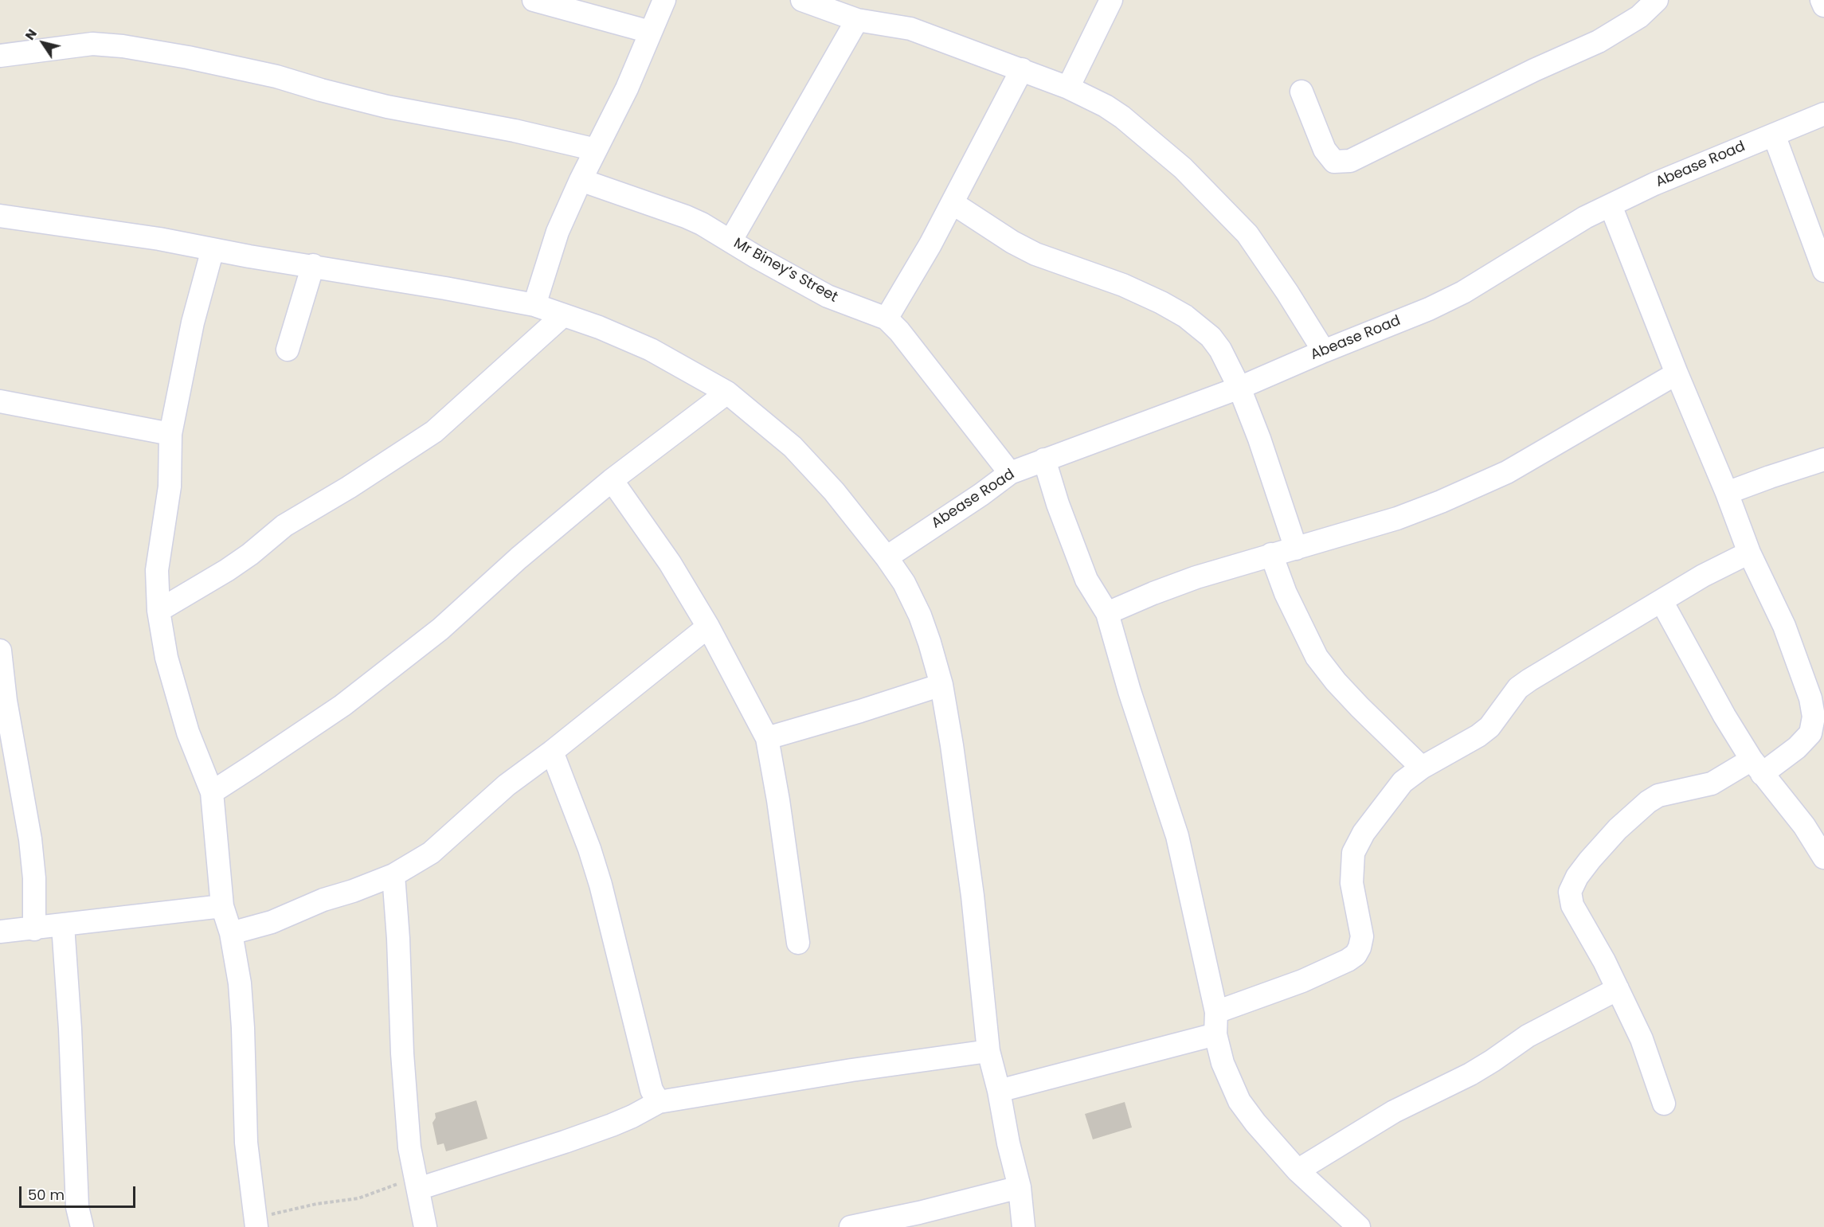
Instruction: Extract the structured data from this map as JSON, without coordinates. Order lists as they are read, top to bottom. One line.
{"streets":{"street":["Abease Road","Mr Biney’s Street"]},"crossings":[["Abease Road","Mr Biney’s Street"]],"scale_bar":"50 m","north":"top left"}
